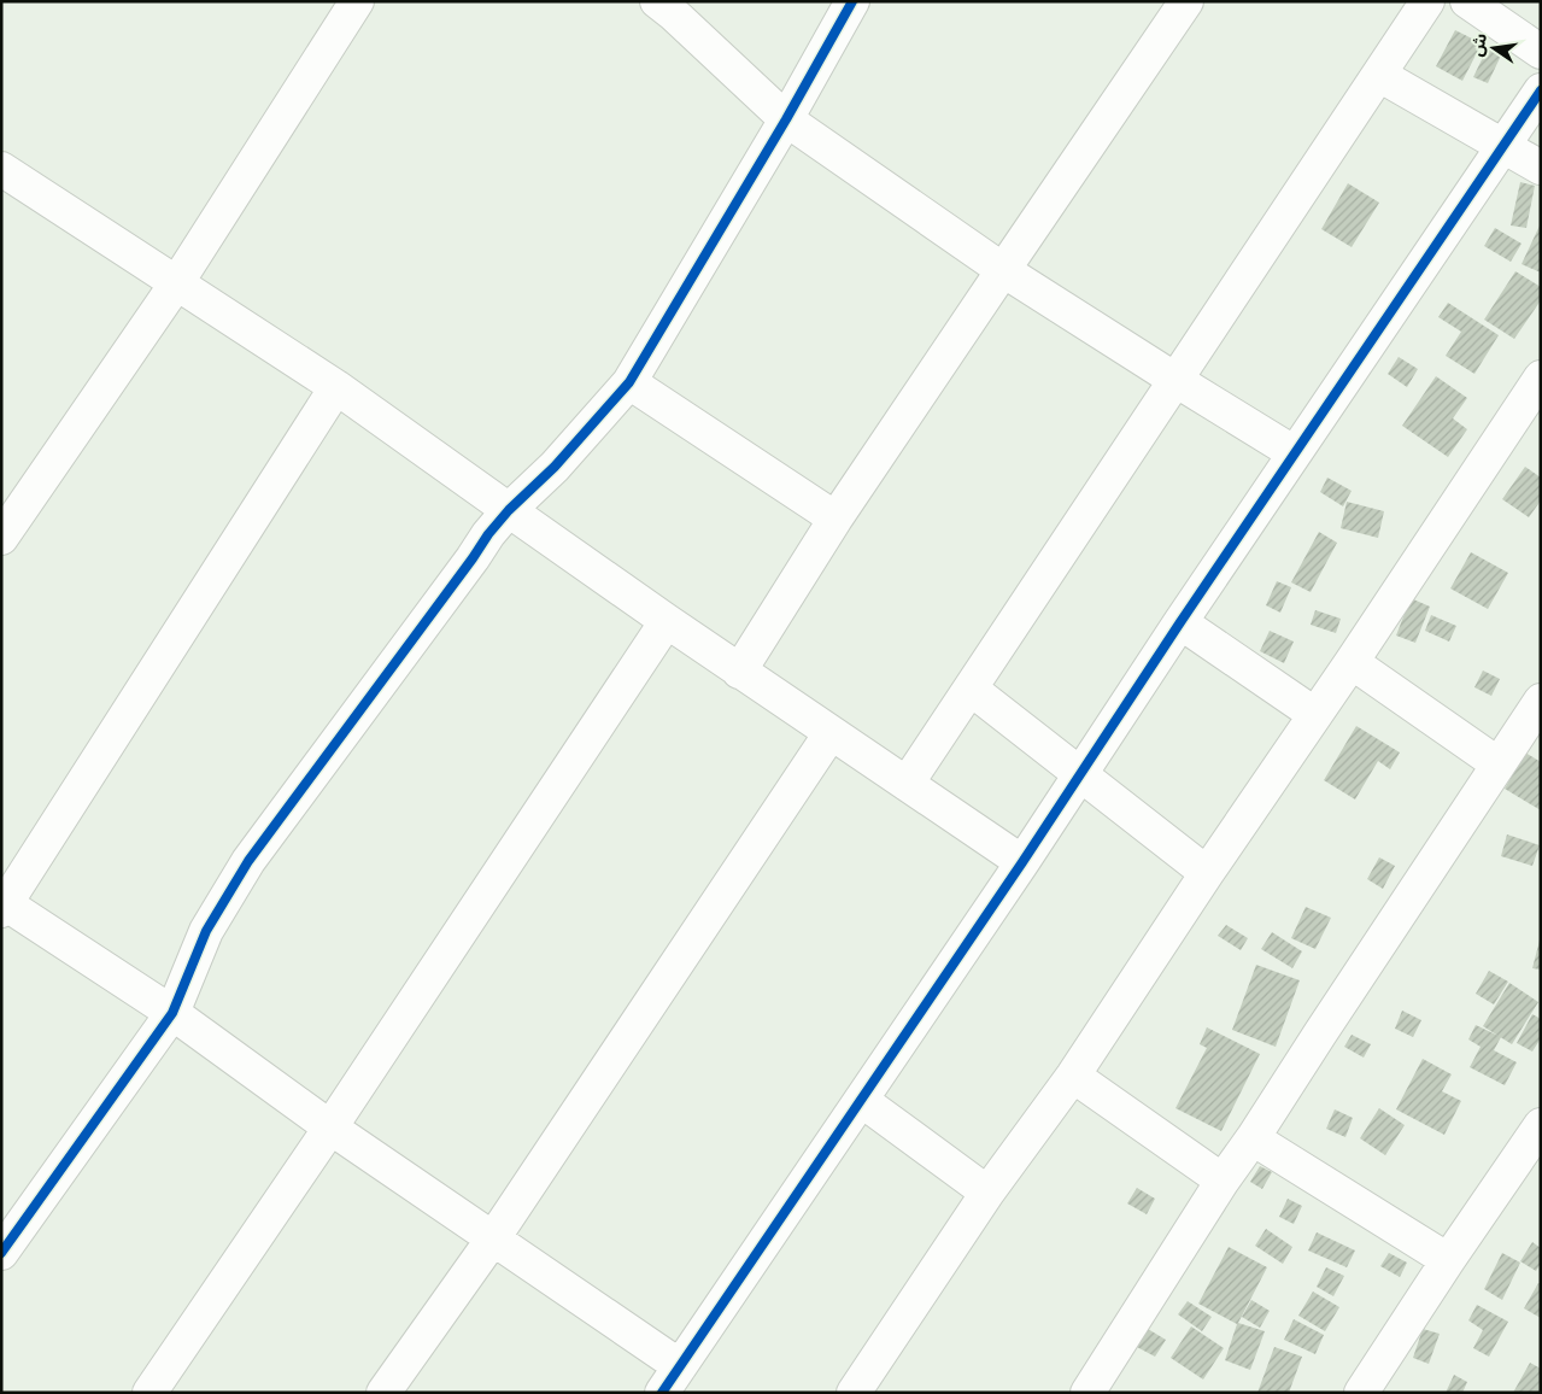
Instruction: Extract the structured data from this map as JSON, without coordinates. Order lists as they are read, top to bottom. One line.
{"north":"left"}
